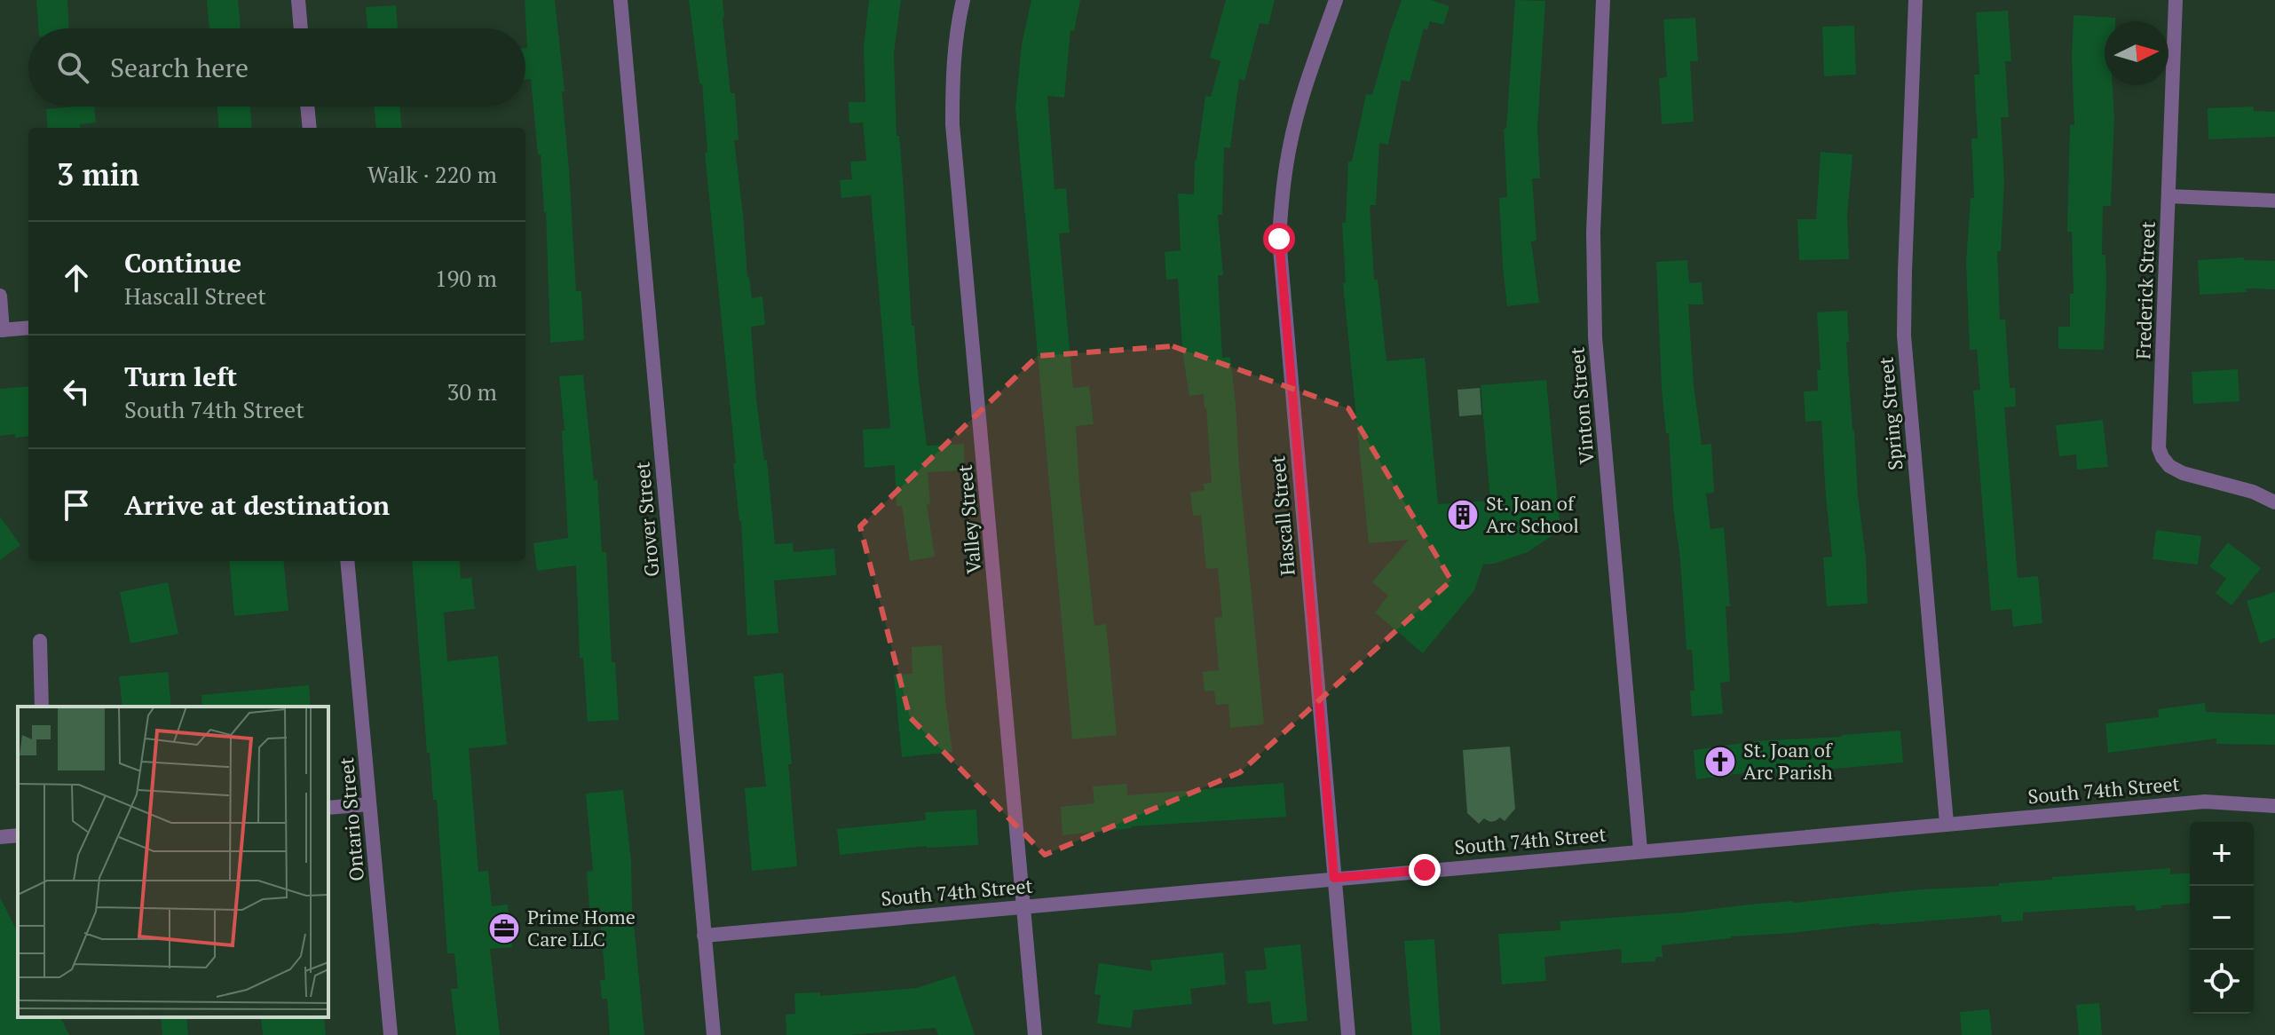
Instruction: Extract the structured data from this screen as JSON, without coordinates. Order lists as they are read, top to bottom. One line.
{"streets":{"street":["Frederick Street","Vinton Street","Spring Street","Hascall Street","Grover Street","Valley Street","South 74th Street","Ontario Street"]},"crossings":[["Vinton Street","South 74th Street"],["Spring Street","South 74th Street"],["Hascall Street","South 74th Street"],["Grover Street","South 74th Street"],["Valley Street","South 74th Street"]],"places":{"building":["St. Joan of Arc School"],"church":["St. Joan of Arc Parish"],"office":["Prime Home Care LLC"]},"north":"right","page":{"search":"Search here","heading":["3 min","Walk · 220 m"],"list":[["Continue","Hascall Street","190 m"],["Turn left","South 74th Street","30 m"],"Arrive at destination"],"map_buttons":["+","−"]}}
